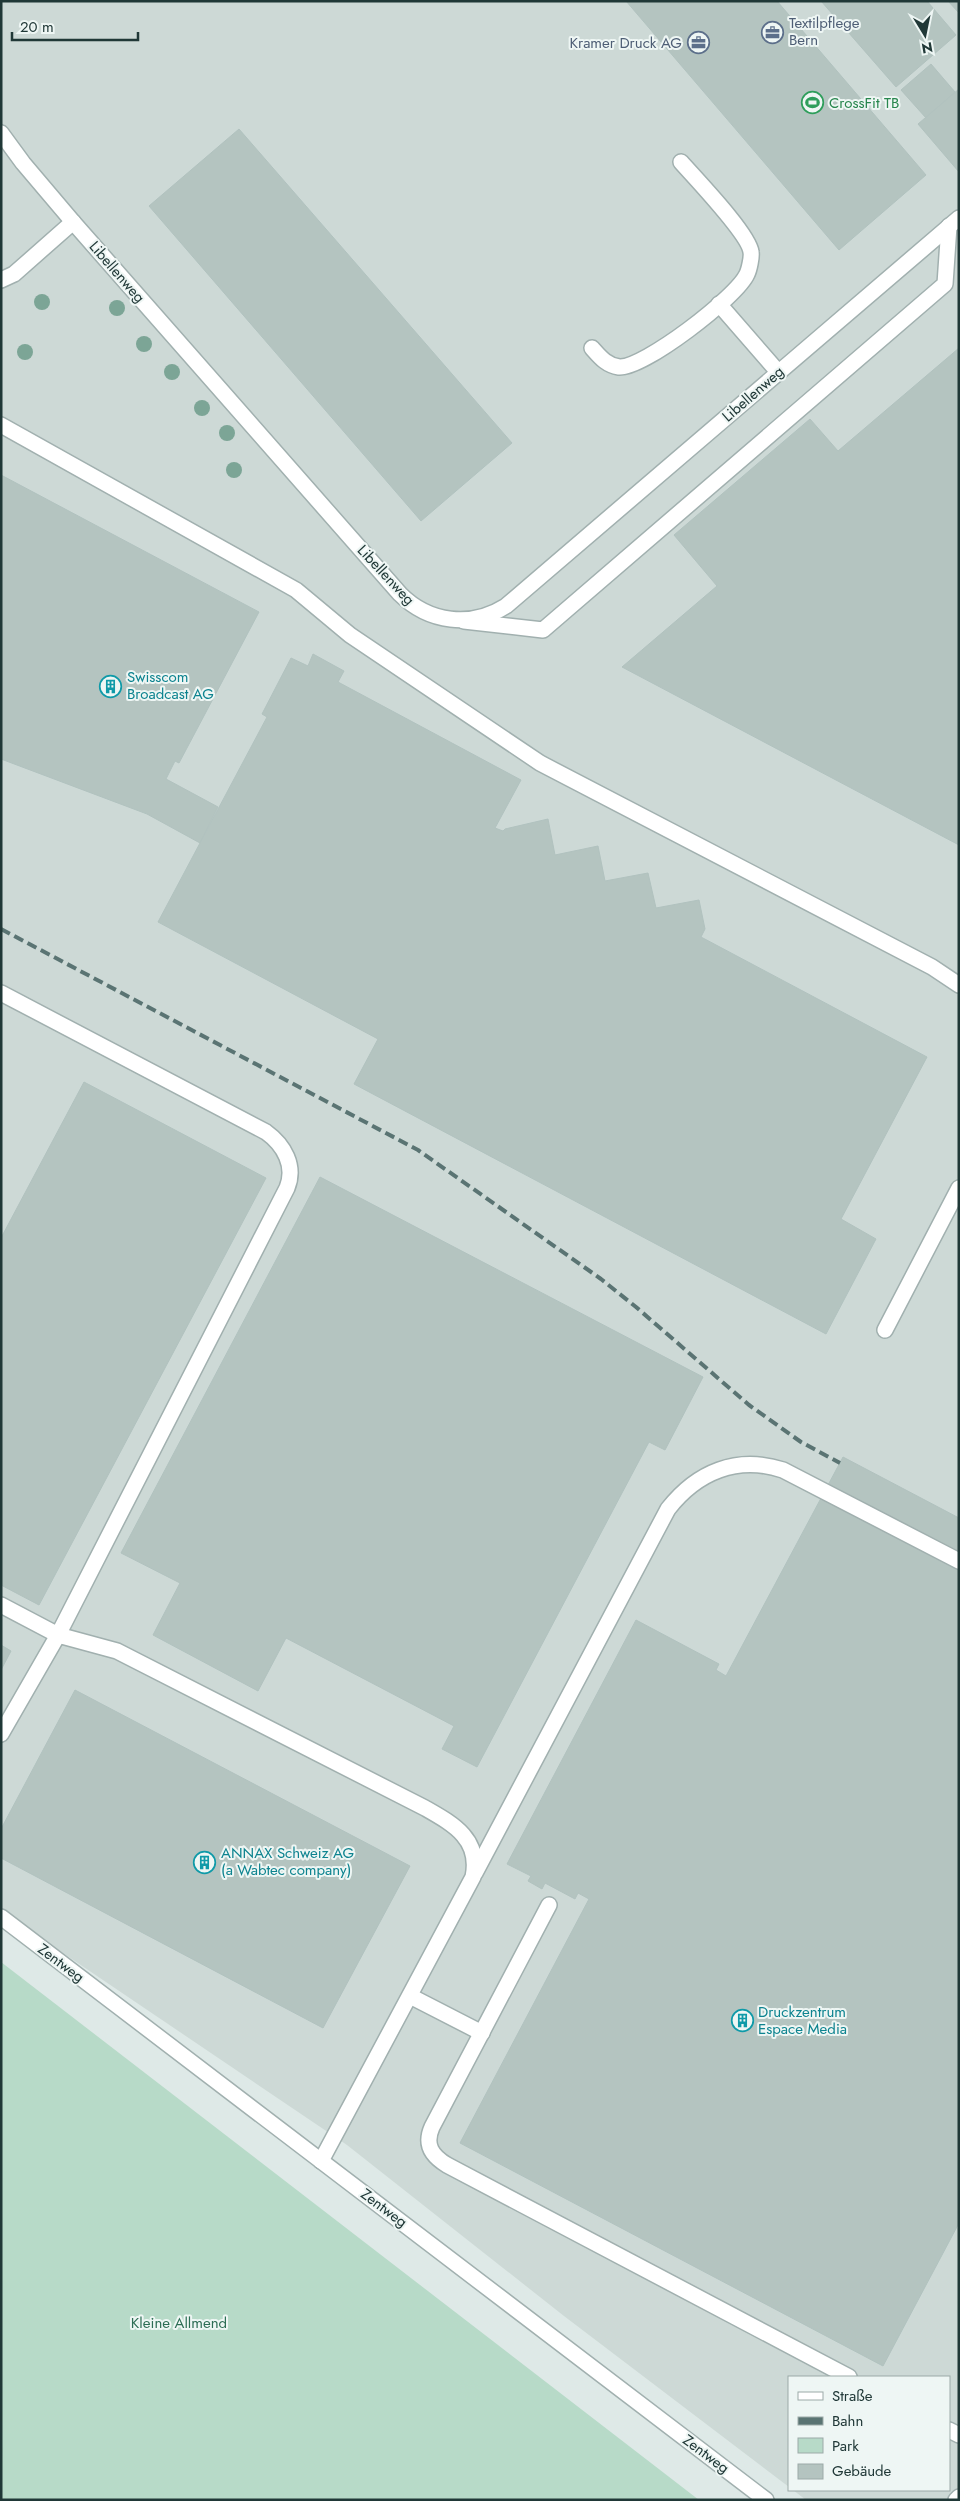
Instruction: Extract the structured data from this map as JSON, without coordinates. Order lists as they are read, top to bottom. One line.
{"streets":{"street":["Libellenweg","Zentweg"]},"parks":["Kleine Allmend"],"places":{"office":["Textilpflege Bern","Kramer Druck AG"],"sports":["CrossFit TB"],"building":["Swisscom Broadcast AG","ANNAX Schweiz AG (a Wabtec company)","Druckzentrum Espace Media"]},"legend":["Straße","Bahn","Park","Gebäude"],"scale_bar":"20 m","north":"bottom"}
